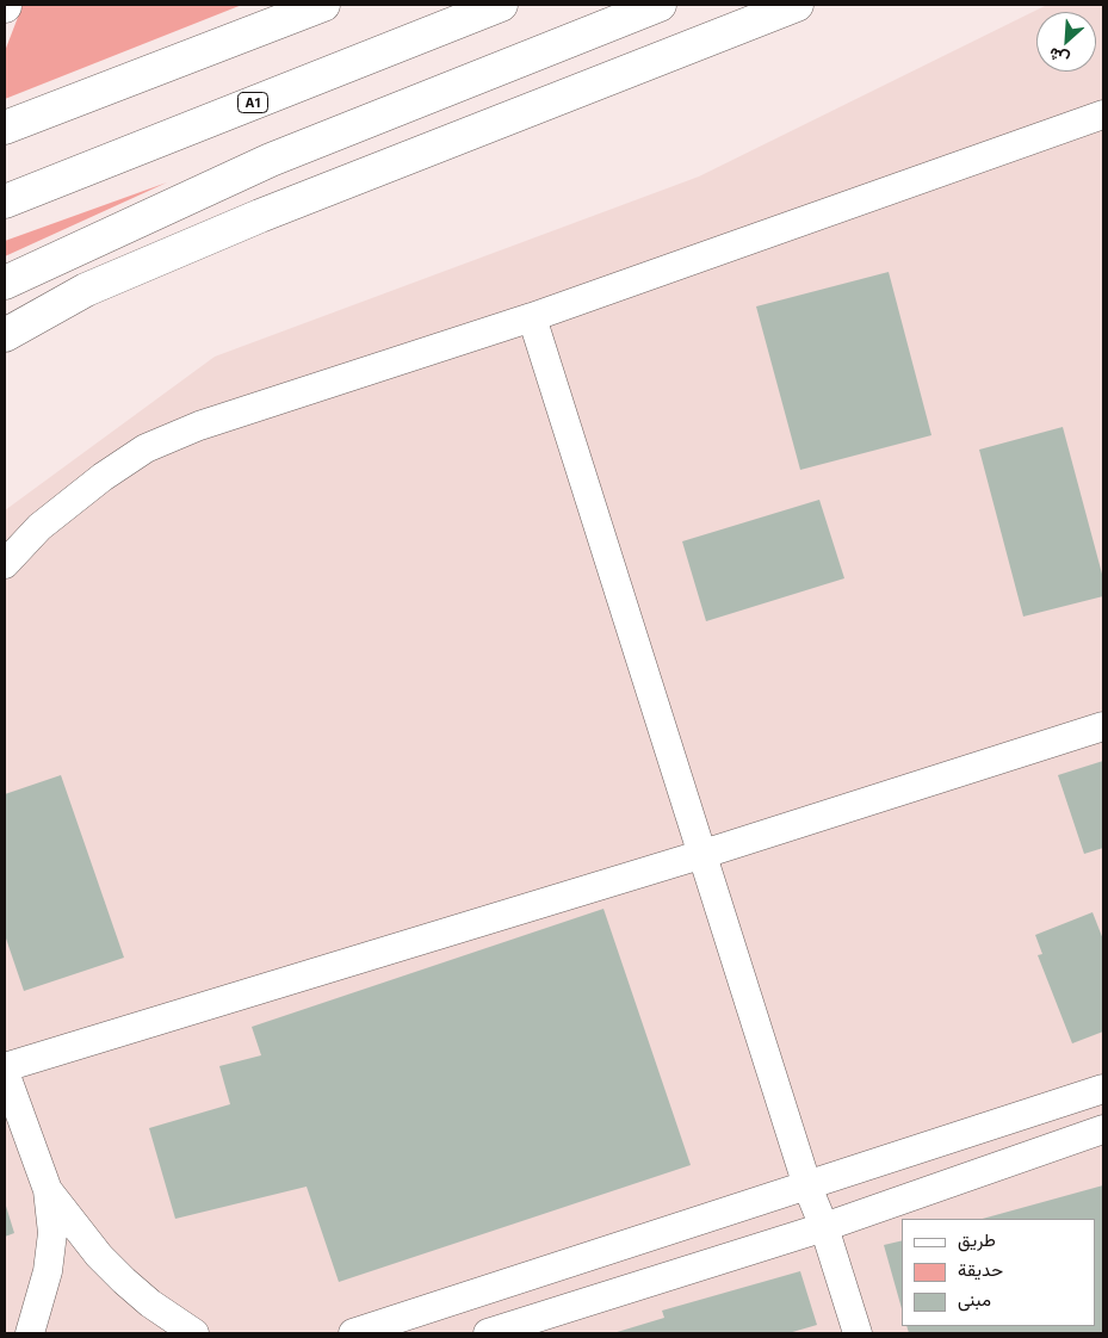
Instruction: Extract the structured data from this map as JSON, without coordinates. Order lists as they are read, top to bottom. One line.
{"streets":{"highway":["A1"]},"legend":["طريق","حديقة","مبنى"],"north":"bottom left"}
